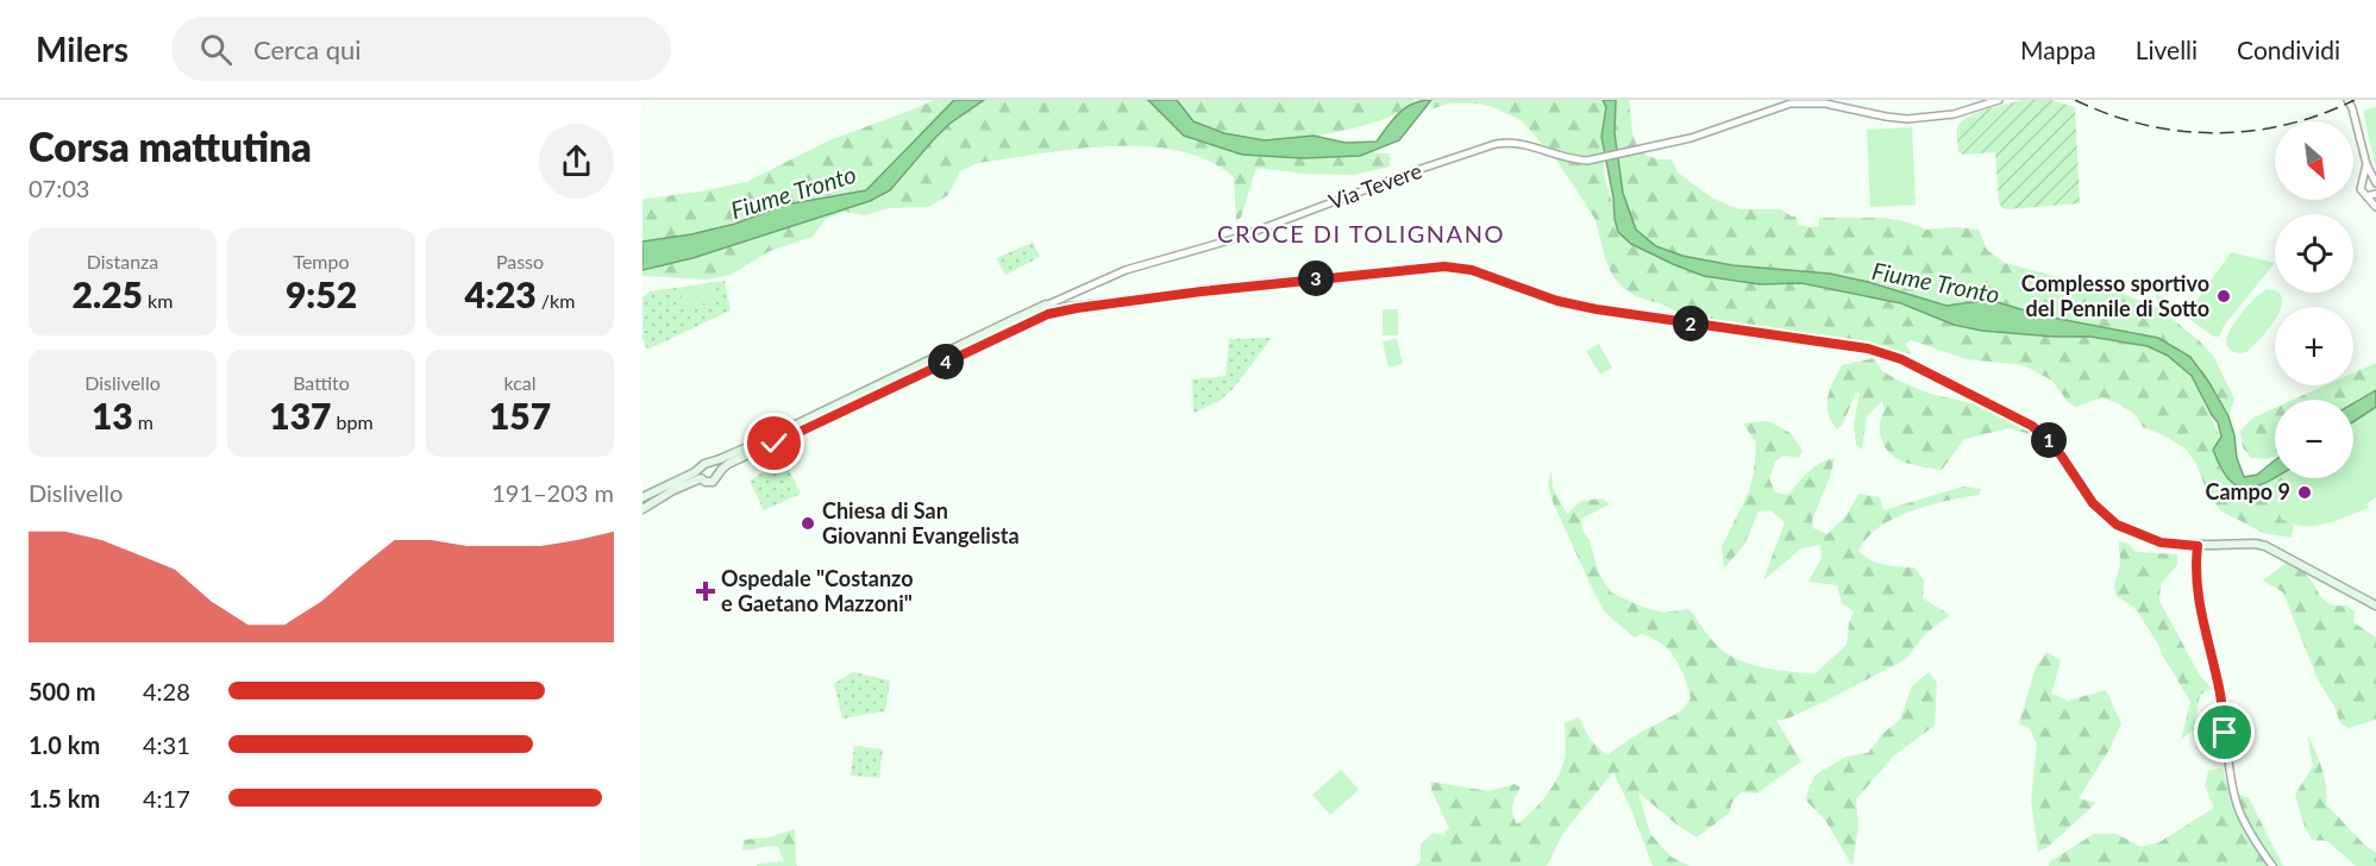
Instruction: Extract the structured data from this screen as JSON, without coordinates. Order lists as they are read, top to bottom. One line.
{"streets":{"street":["Via Tevere"]},"districts":["CROCE DI TOLIGNANO"],"water":["Fiume Tronto"],"places":{"other":["Complesso sportivo del Pennile di Sotto","Campo 9","Chiesa di San Giovanni Evangelista"],"health":["Ospedale \"Costanzo e Gaetano Mazzoni\""]},"north":"bottom right","page":{"header":"Milers","search":"Cerca qui","nav":["Mappa","Livelli","Condividi"],"heading":["Corsa mattutina","07:03"],"map_buttons":["+","−"],"stats":[["Distanza","2.25 km"],["Tempo","9:52"],["Passo","4:23 /km"],["Dislivello","13 m"],["Battito","137 bpm"],["kcal","157"]],"pins":["3","2","4","1"],"chart":["Dislivello","191–203 m"],"list":[{"name":"500 m","note":"4:28"},{"name":"1.0 km","note":"4:31"},{"name":"1.5 km","note":"4:17"}]}}
